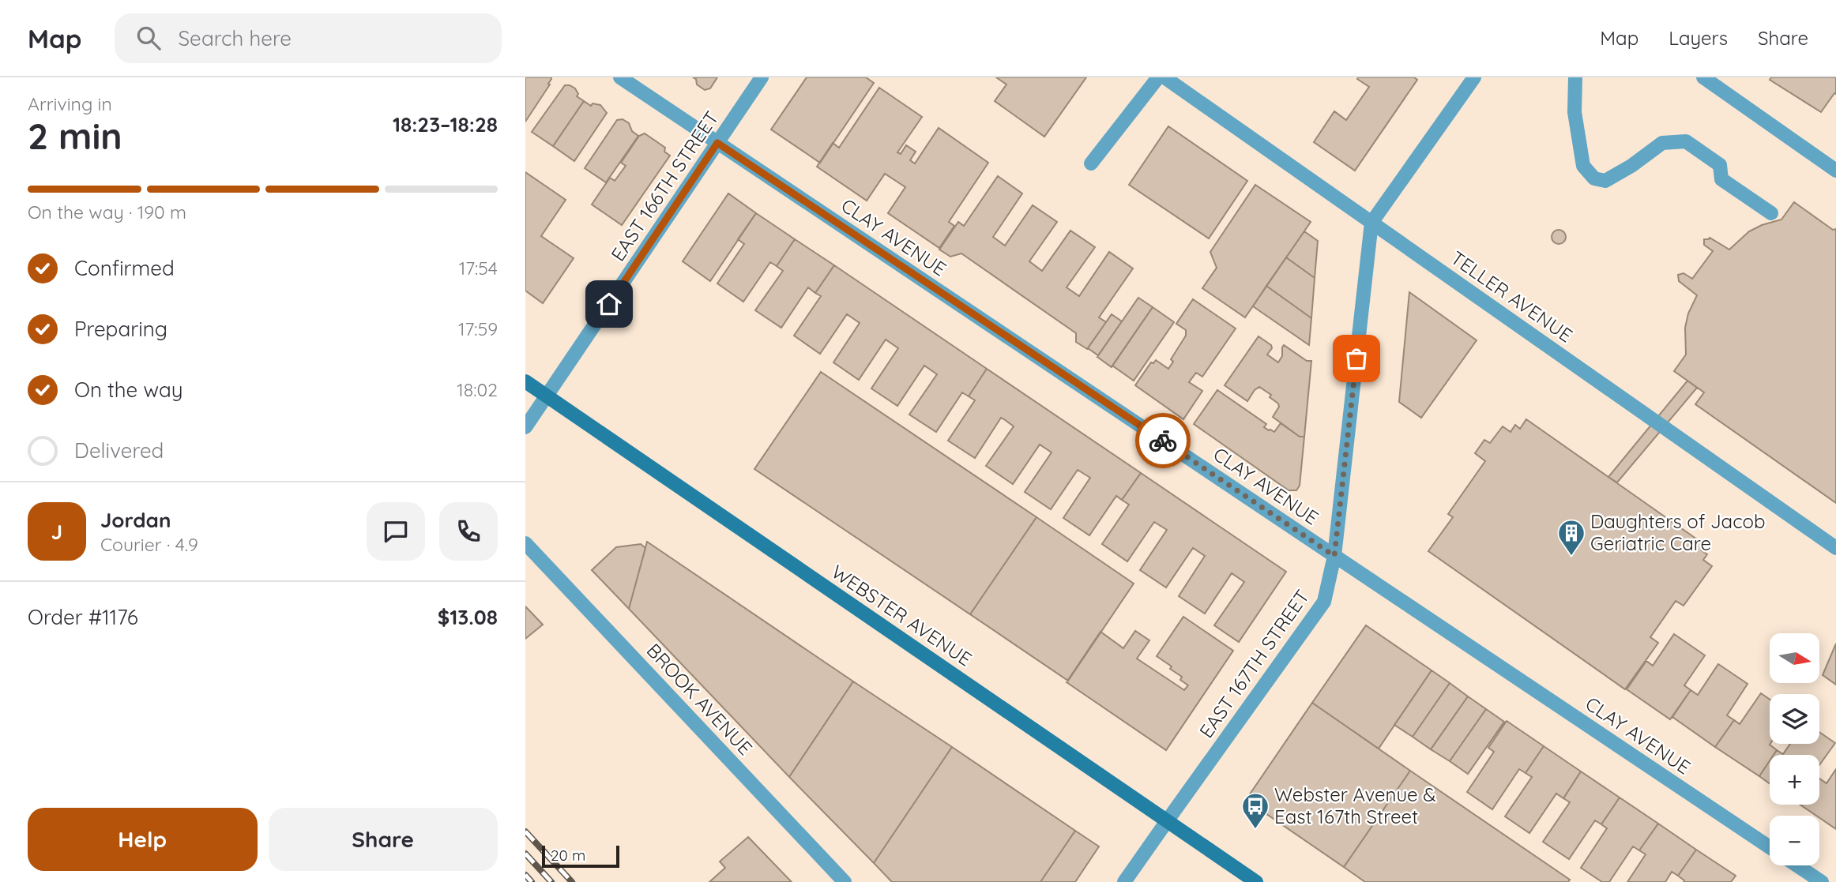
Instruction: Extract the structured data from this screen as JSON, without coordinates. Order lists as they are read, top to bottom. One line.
{"streets":{"main road":["WEBSTER AVENUE"],"street":["EAST 166TH STREET","CLAY AVENUE","TELLER AVENUE","EAST 167TH STREET","BROOK AVENUE"]},"crossings":[["EAST 166TH STREET","CLAY AVENUE"],["EAST 166TH STREET","WEBSTER AVENUE"],["CLAY AVENUE","EAST 167TH STREET"],["TELLER AVENUE","EAST 167TH STREET"],["WEBSTER AVENUE","EAST 167TH STREET"]],"places":{"building":["Daughters of Jacob Geriatric Care"],"bus stop":["Webster Avenue & East 167th Street"]},"scale_bar":"20 m","north":"right","page":{"header":"Map","search":"Search here","nav":["Map","Layers","Share"],"heading":["2 min","Arriving in","18:23–18:28"],"panel":["Jordan","Courier · 4.9","Order #1176","$13.08"],"bar":"On the way · 190 m","list":[["Confirmed","17:54"],["Preparing","17:59"],["On the way","18:02"],"Delivered"],"round":"J","map_buttons":["+","−"],"buttons":["Help","Share"],"scale":"20 m"}}
